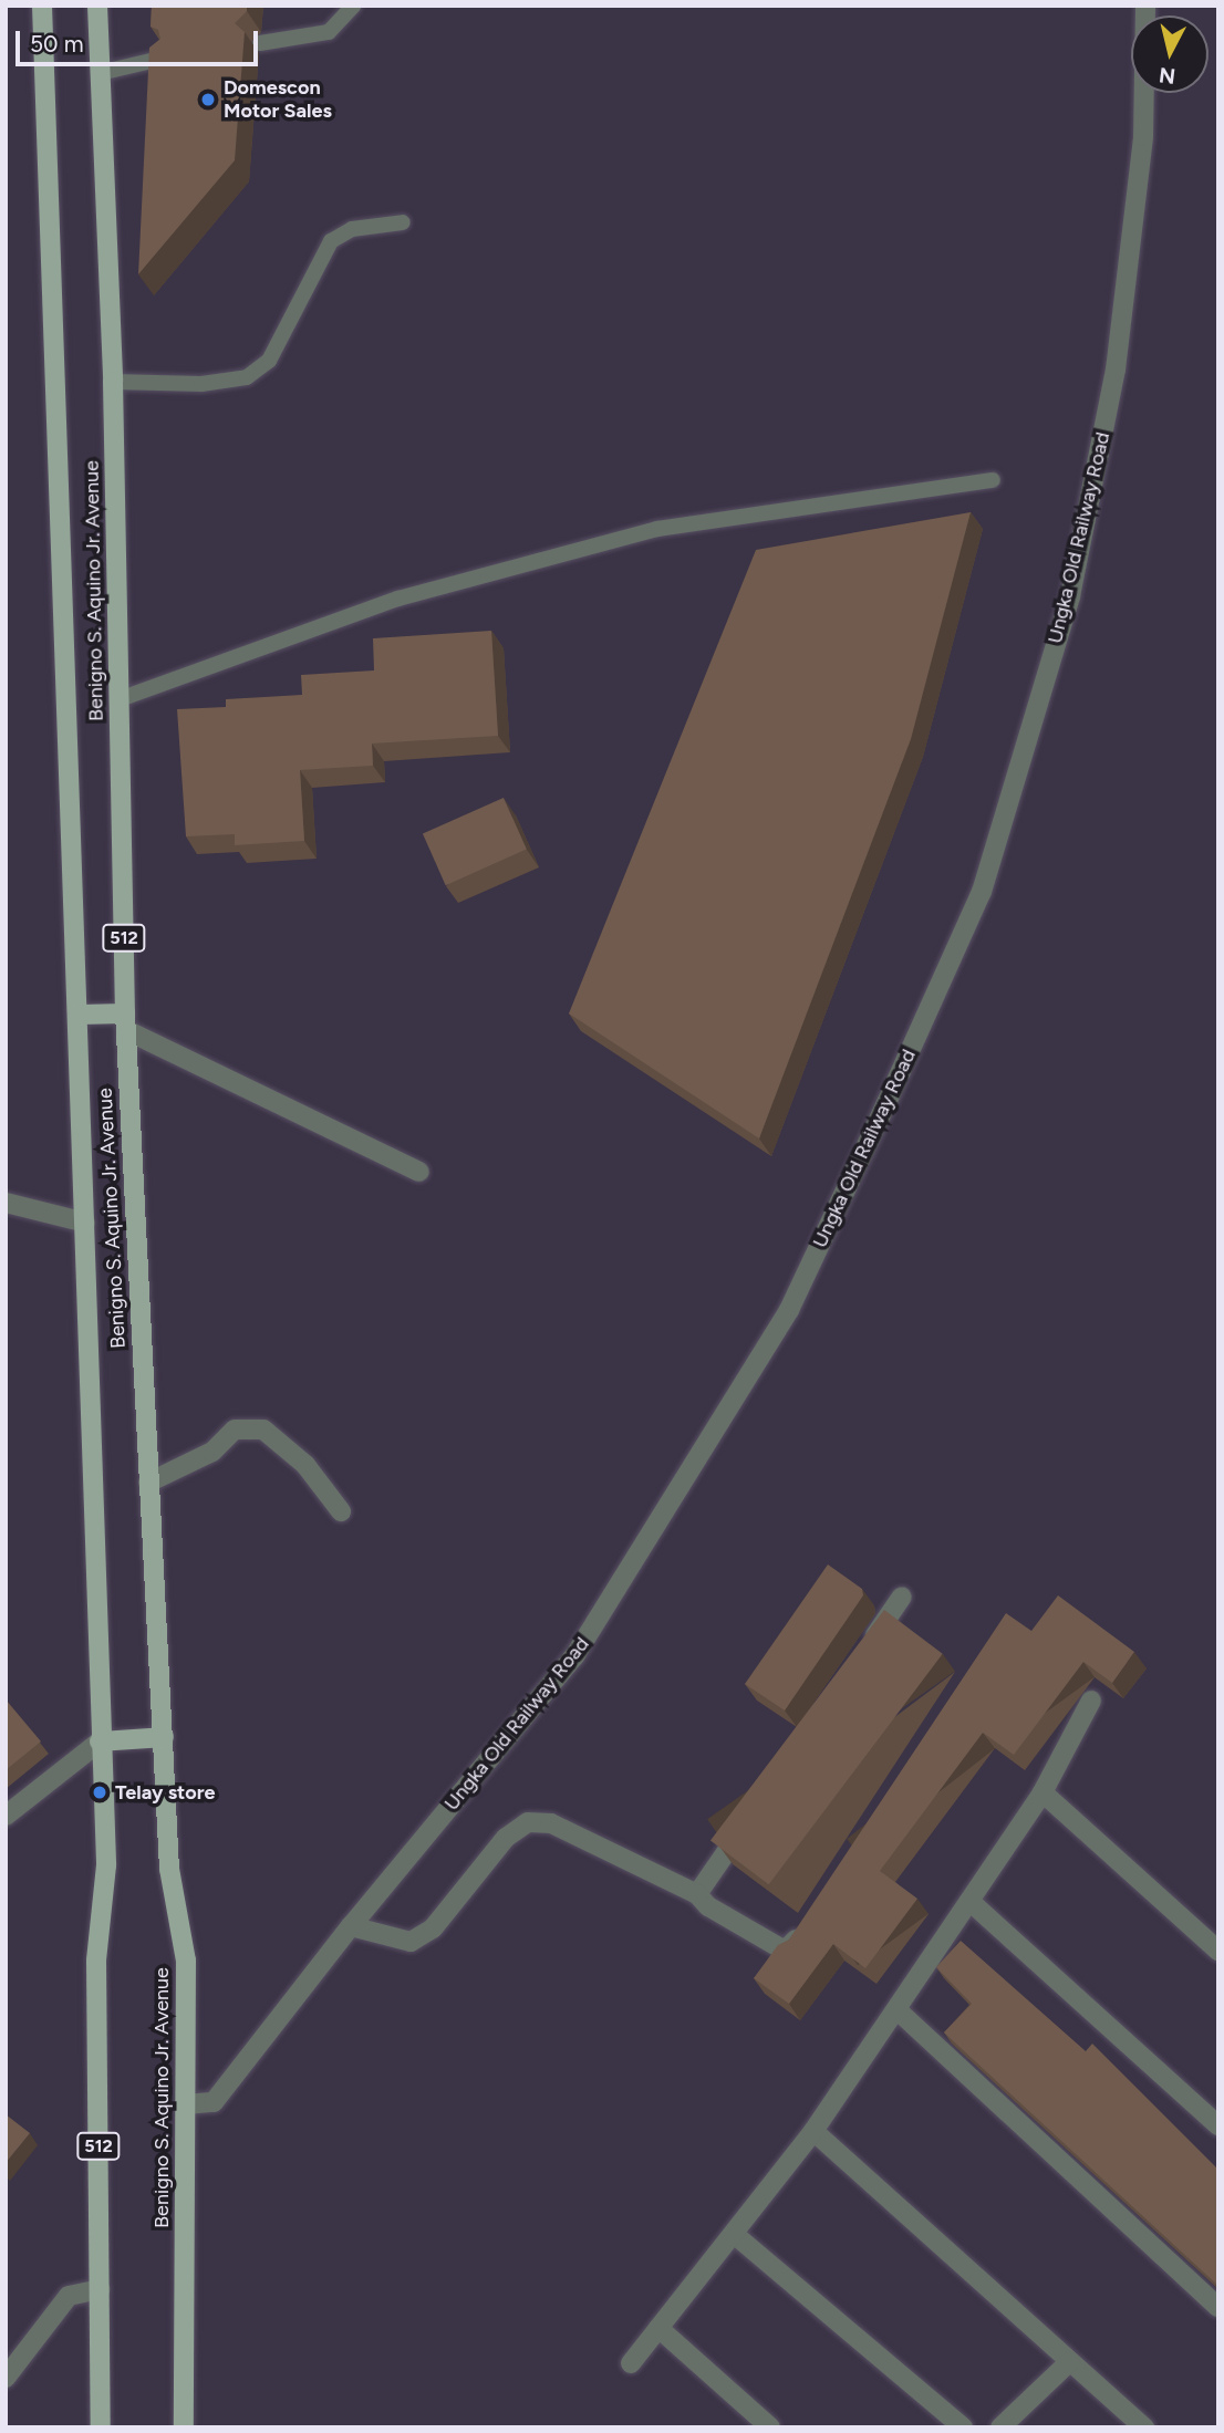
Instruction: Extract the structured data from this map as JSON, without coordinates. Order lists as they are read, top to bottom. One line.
{"streets":{"main road":["Benigno S. Aquino Jr. Avenue","512"],"street":["Ungka Old Railway Road"]},"crossings":[["Ungka Old Railway Road","Benigno S. Aquino Jr. Avenue"]],"places":["Domescon Motor Sales","Telay store"],"scale_bar":"50 m","north":"bottom"}
